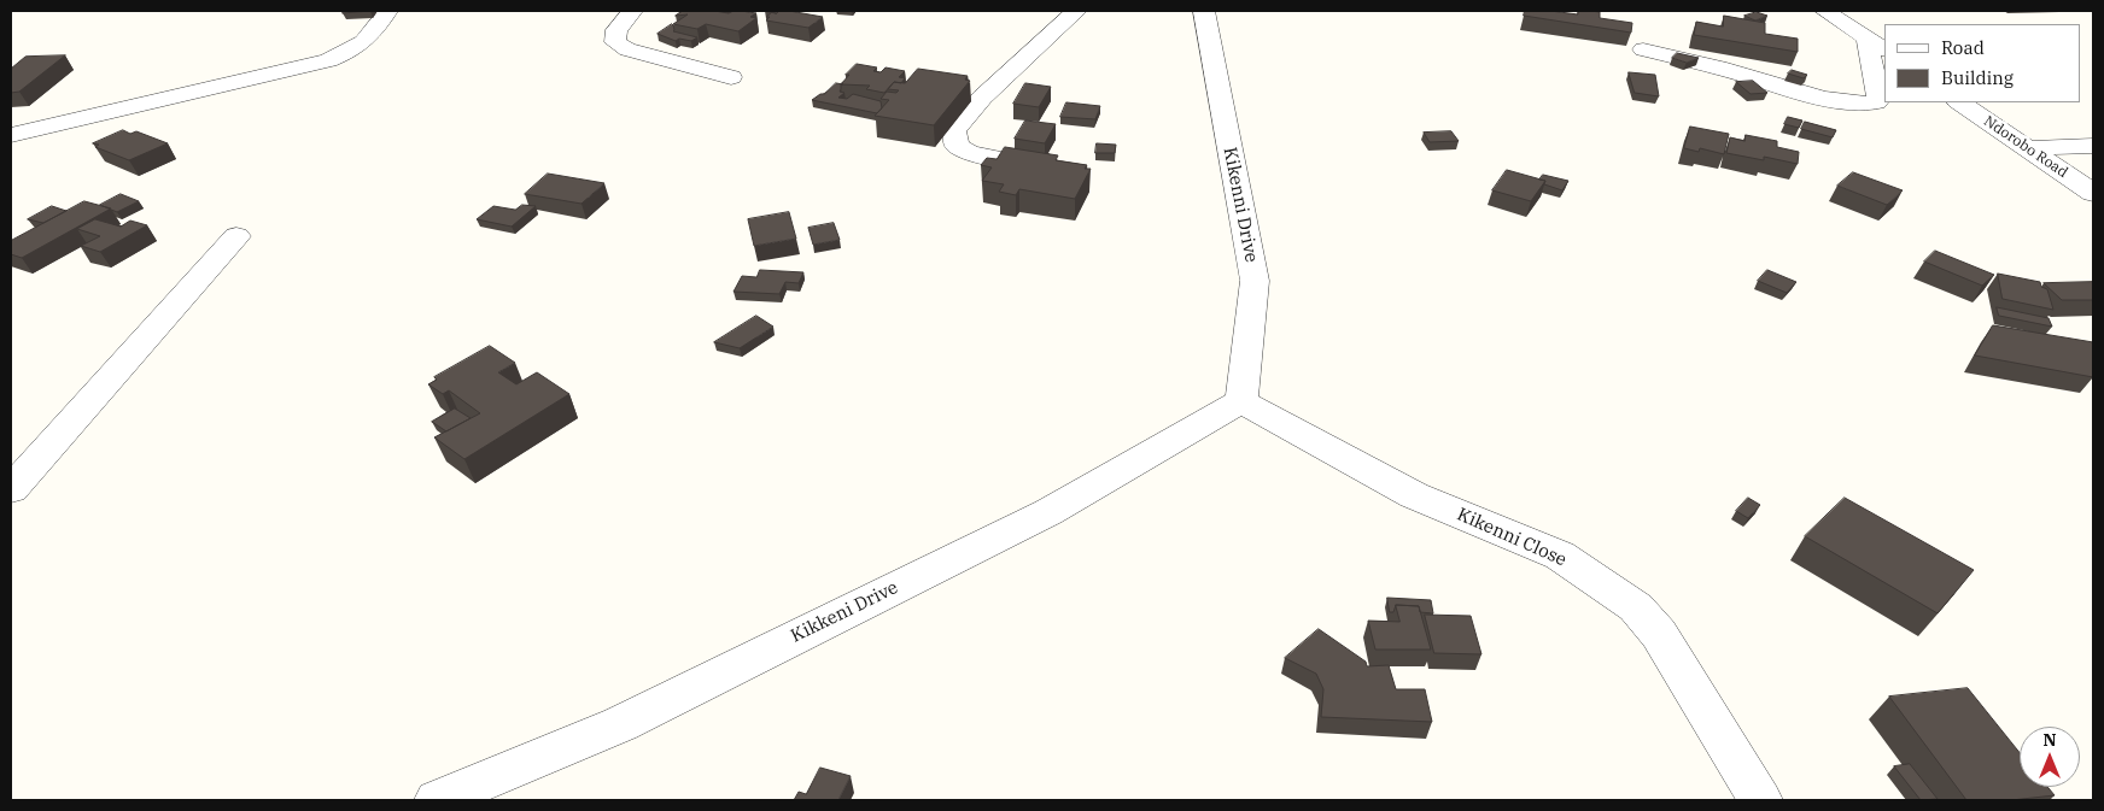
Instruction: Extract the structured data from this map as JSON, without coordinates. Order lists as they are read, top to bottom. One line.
{"streets":{"street":["Ndorobo Road","Kikenni Drive","Kikenni Close","Kikkeni Drive"]},"crossings":[["Kikenni Drive","Kikenni Close"],["Kikenni Drive","Kikkeni Drive"],["Kikenni Close","Kikkeni Drive"]],"legend":["Road","Building"],"north":"top"}
